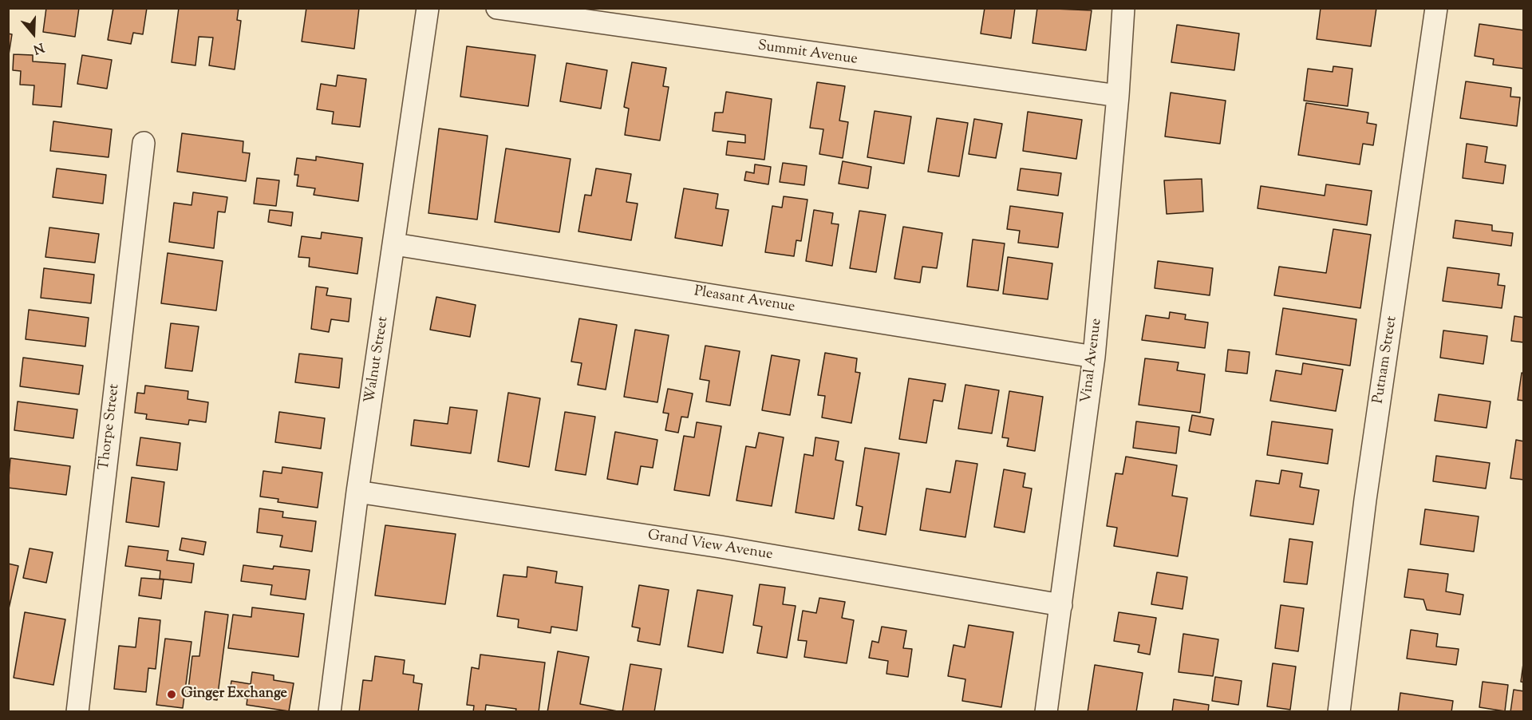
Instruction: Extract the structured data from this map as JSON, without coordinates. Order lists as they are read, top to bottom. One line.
{"streets":{"street":["Summit Avenue","Pleasant Avenue","Walnut Street","Putnam Street","Vinal Avenue","Thorpe Street","Grand View Avenue"]},"crossings":[["Summit Avenue","Vinal Avenue"],["Pleasant Avenue","Walnut Street"],["Pleasant Avenue","Vinal Avenue"],["Walnut Street","Grand View Avenue"],["Vinal Avenue","Grand View Avenue"]],"places":["Ginger Exchange"],"north":"bottom"}
